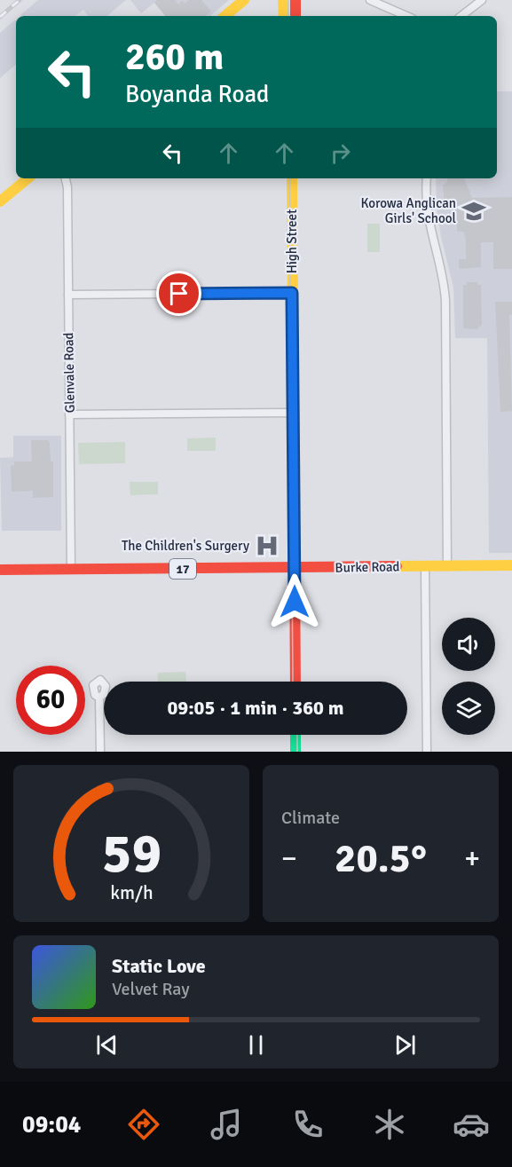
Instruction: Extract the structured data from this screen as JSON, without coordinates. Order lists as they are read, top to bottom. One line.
{"streets":{"main road":["High Street","Burke Road","17"],"street":["Glenvale Road"]},"crossings":[["High Street","Burke Road"],["Glenvale Road","Burke Road"]],"places":{"school or university":["Korowa Anglican Girls' School"],"hospital":["The Children's Surgery"]},"page":{"turn":["260 m","Boyanda Road"],"limit":"60","trip":"09:05 · 1 min · 360 m","tile":"Climate","heat":["−","20.5°","+"],"song":["Static Love","Velvet Ray"],"tabs":"09:04","gauge":["59","km/h"]}}
